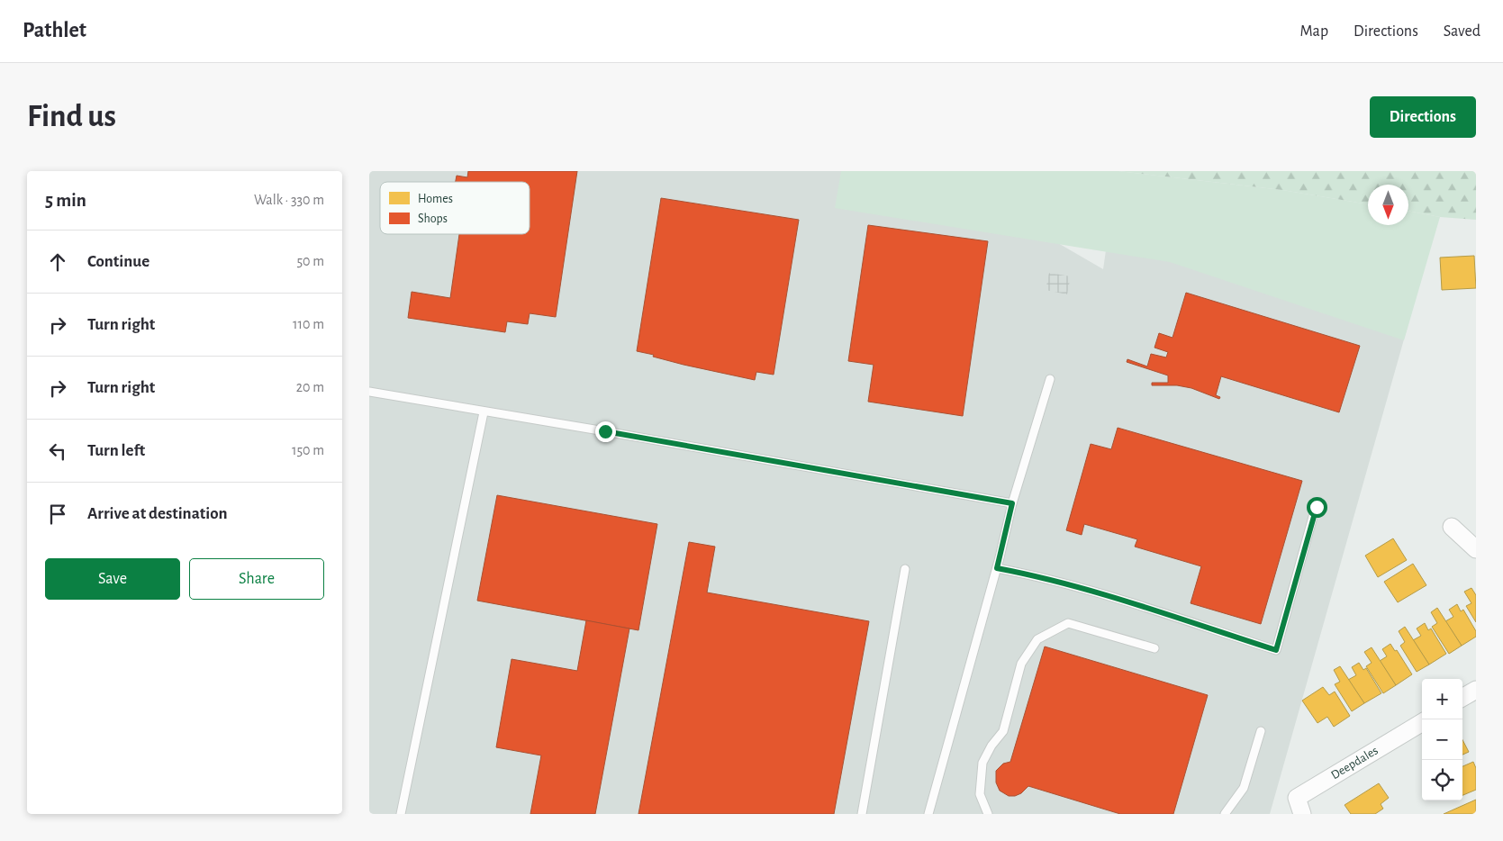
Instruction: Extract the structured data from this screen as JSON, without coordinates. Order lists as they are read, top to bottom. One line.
{"streets":{"street":["Deepdales"]},"legend":["Homes","Shops"],"north":"bottom","page":{"header":"Pathlet","nav":["Map","Directions","Saved"],"buttons":["Directions",["Save","Share"]],"title":"Find us","heading":["5 min","Walk · 330 m"],"list":[["Continue","50 m"],["Turn right","110 m"],["Turn right","20 m"],["Turn left","150 m"],"Arrive at destination"],"map_buttons":["+","−"]}}
